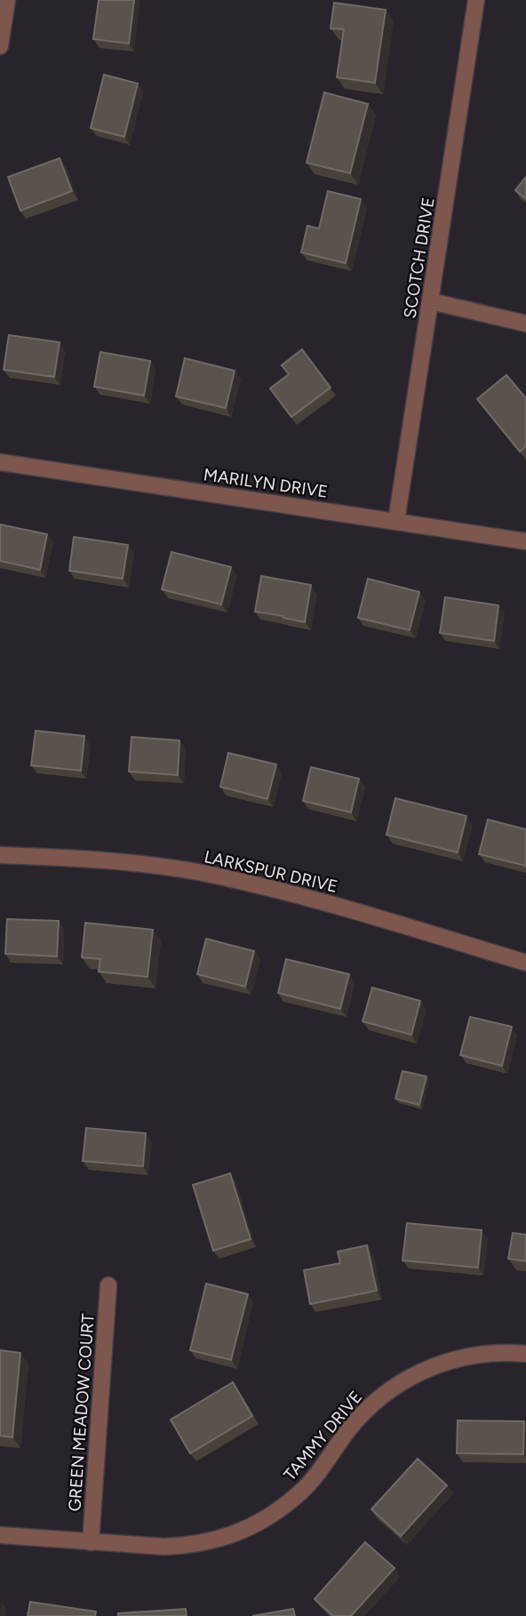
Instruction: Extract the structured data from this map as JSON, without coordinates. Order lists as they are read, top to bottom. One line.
{"streets":{"street":["SCOTCH DRIVE","MARILYN DRIVE","LARKSPUR DRIVE","GREEN MEADOW COURT","TAMMY DRIVE"]},"crossings":[["SCOTCH DRIVE","MARILYN DRIVE"],["GREEN MEADOW COURT","TAMMY DRIVE"]]}
